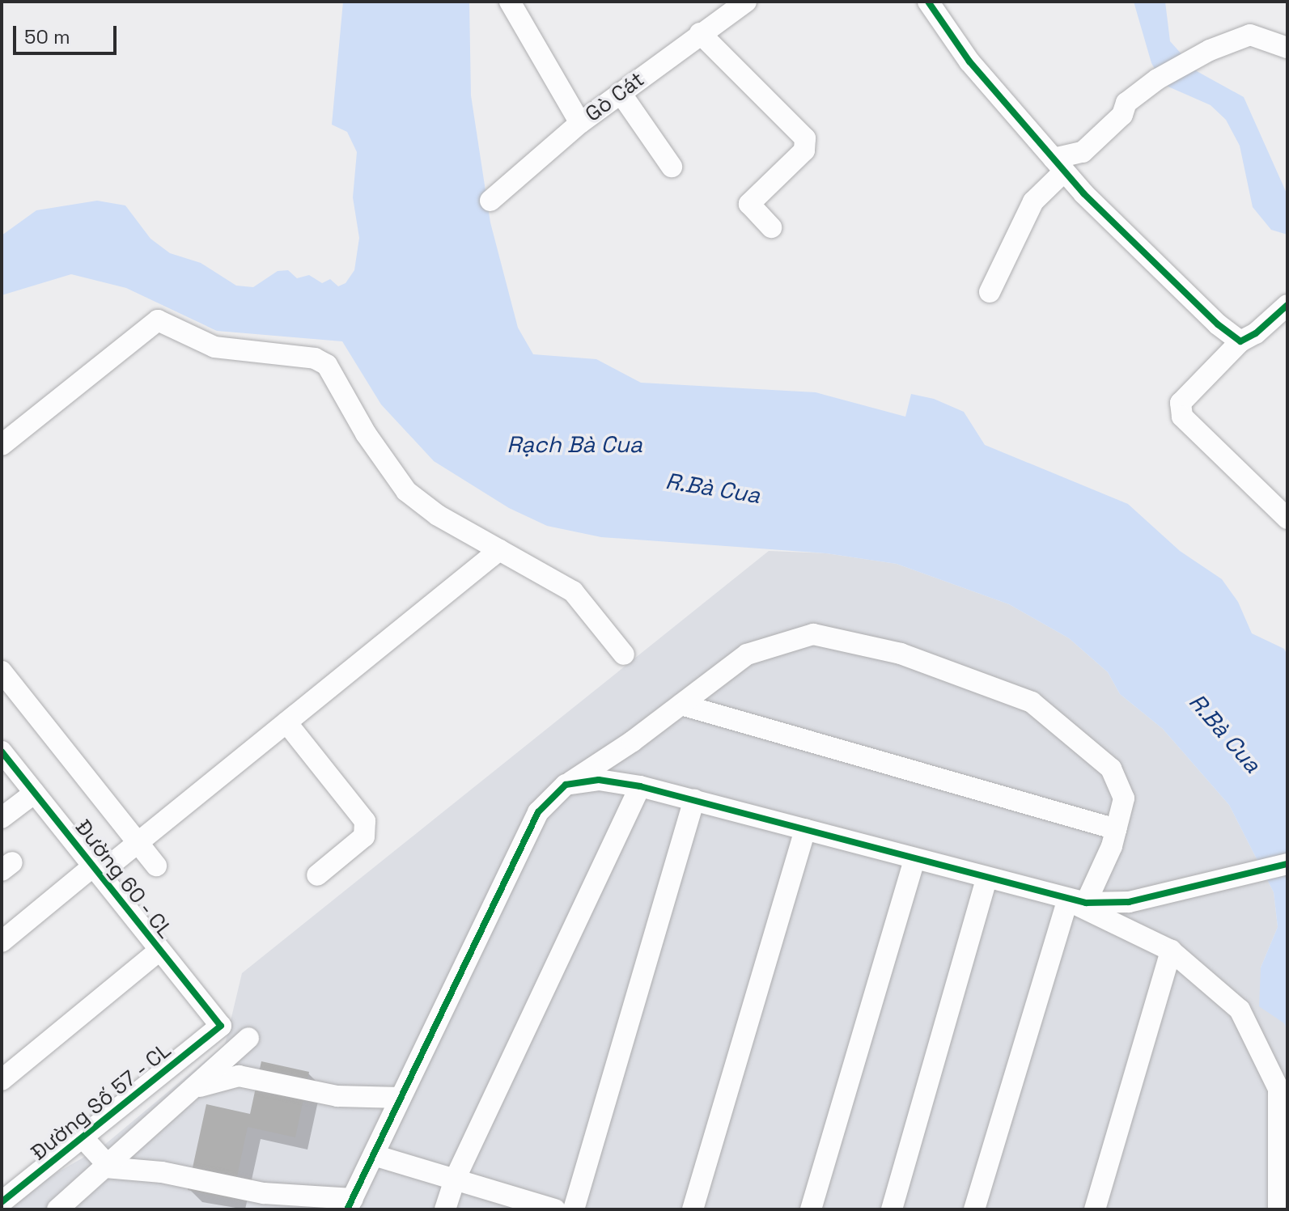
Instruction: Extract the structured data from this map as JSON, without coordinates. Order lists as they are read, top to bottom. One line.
{"streets":{"street":["Gò Cát","Đường 60 - CL","Đường Số 57 - CL"]},"crossings":[["Đường 60 - CL","Đường Số 57 - CL"]],"water":["Rạch Bà Cua","R.Bà Cua"],"scale_bar":"50 m"}
